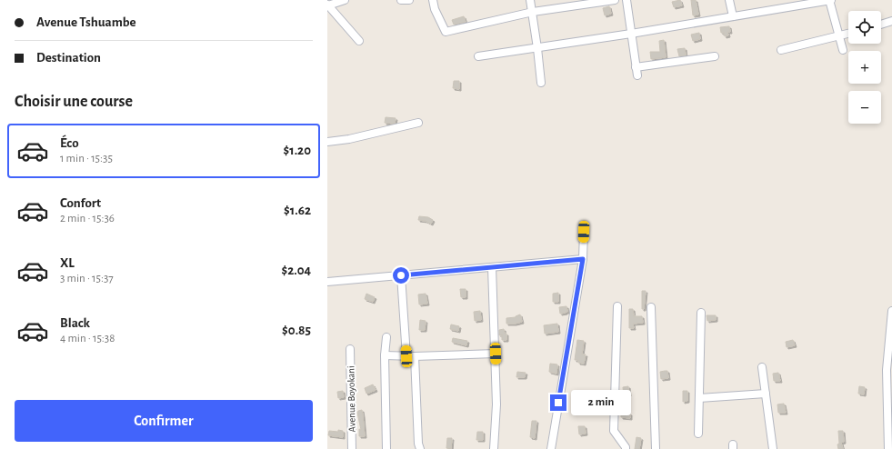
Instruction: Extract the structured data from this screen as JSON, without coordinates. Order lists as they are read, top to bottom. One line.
{"streets":{"street":["Avenue Boyokani"]},"page":{"banner":["Avenue Tshuambe","Destination"],"map_buttons":["+","−"],"heading":"Choisir une course","list":[{"name":"Éco","note":"1 min · 15:35","value":"$1.20"},{"name":"Confort","note":"2 min · 15:36","value":"$1.62"},{"name":"XL","note":"3 min · 15:37","value":"$2.04"},{"name":"Black","note":"4 min · 15:38","value":"$0.85"}],"bubble":"2 min","buttons":"Confirmer"}}
